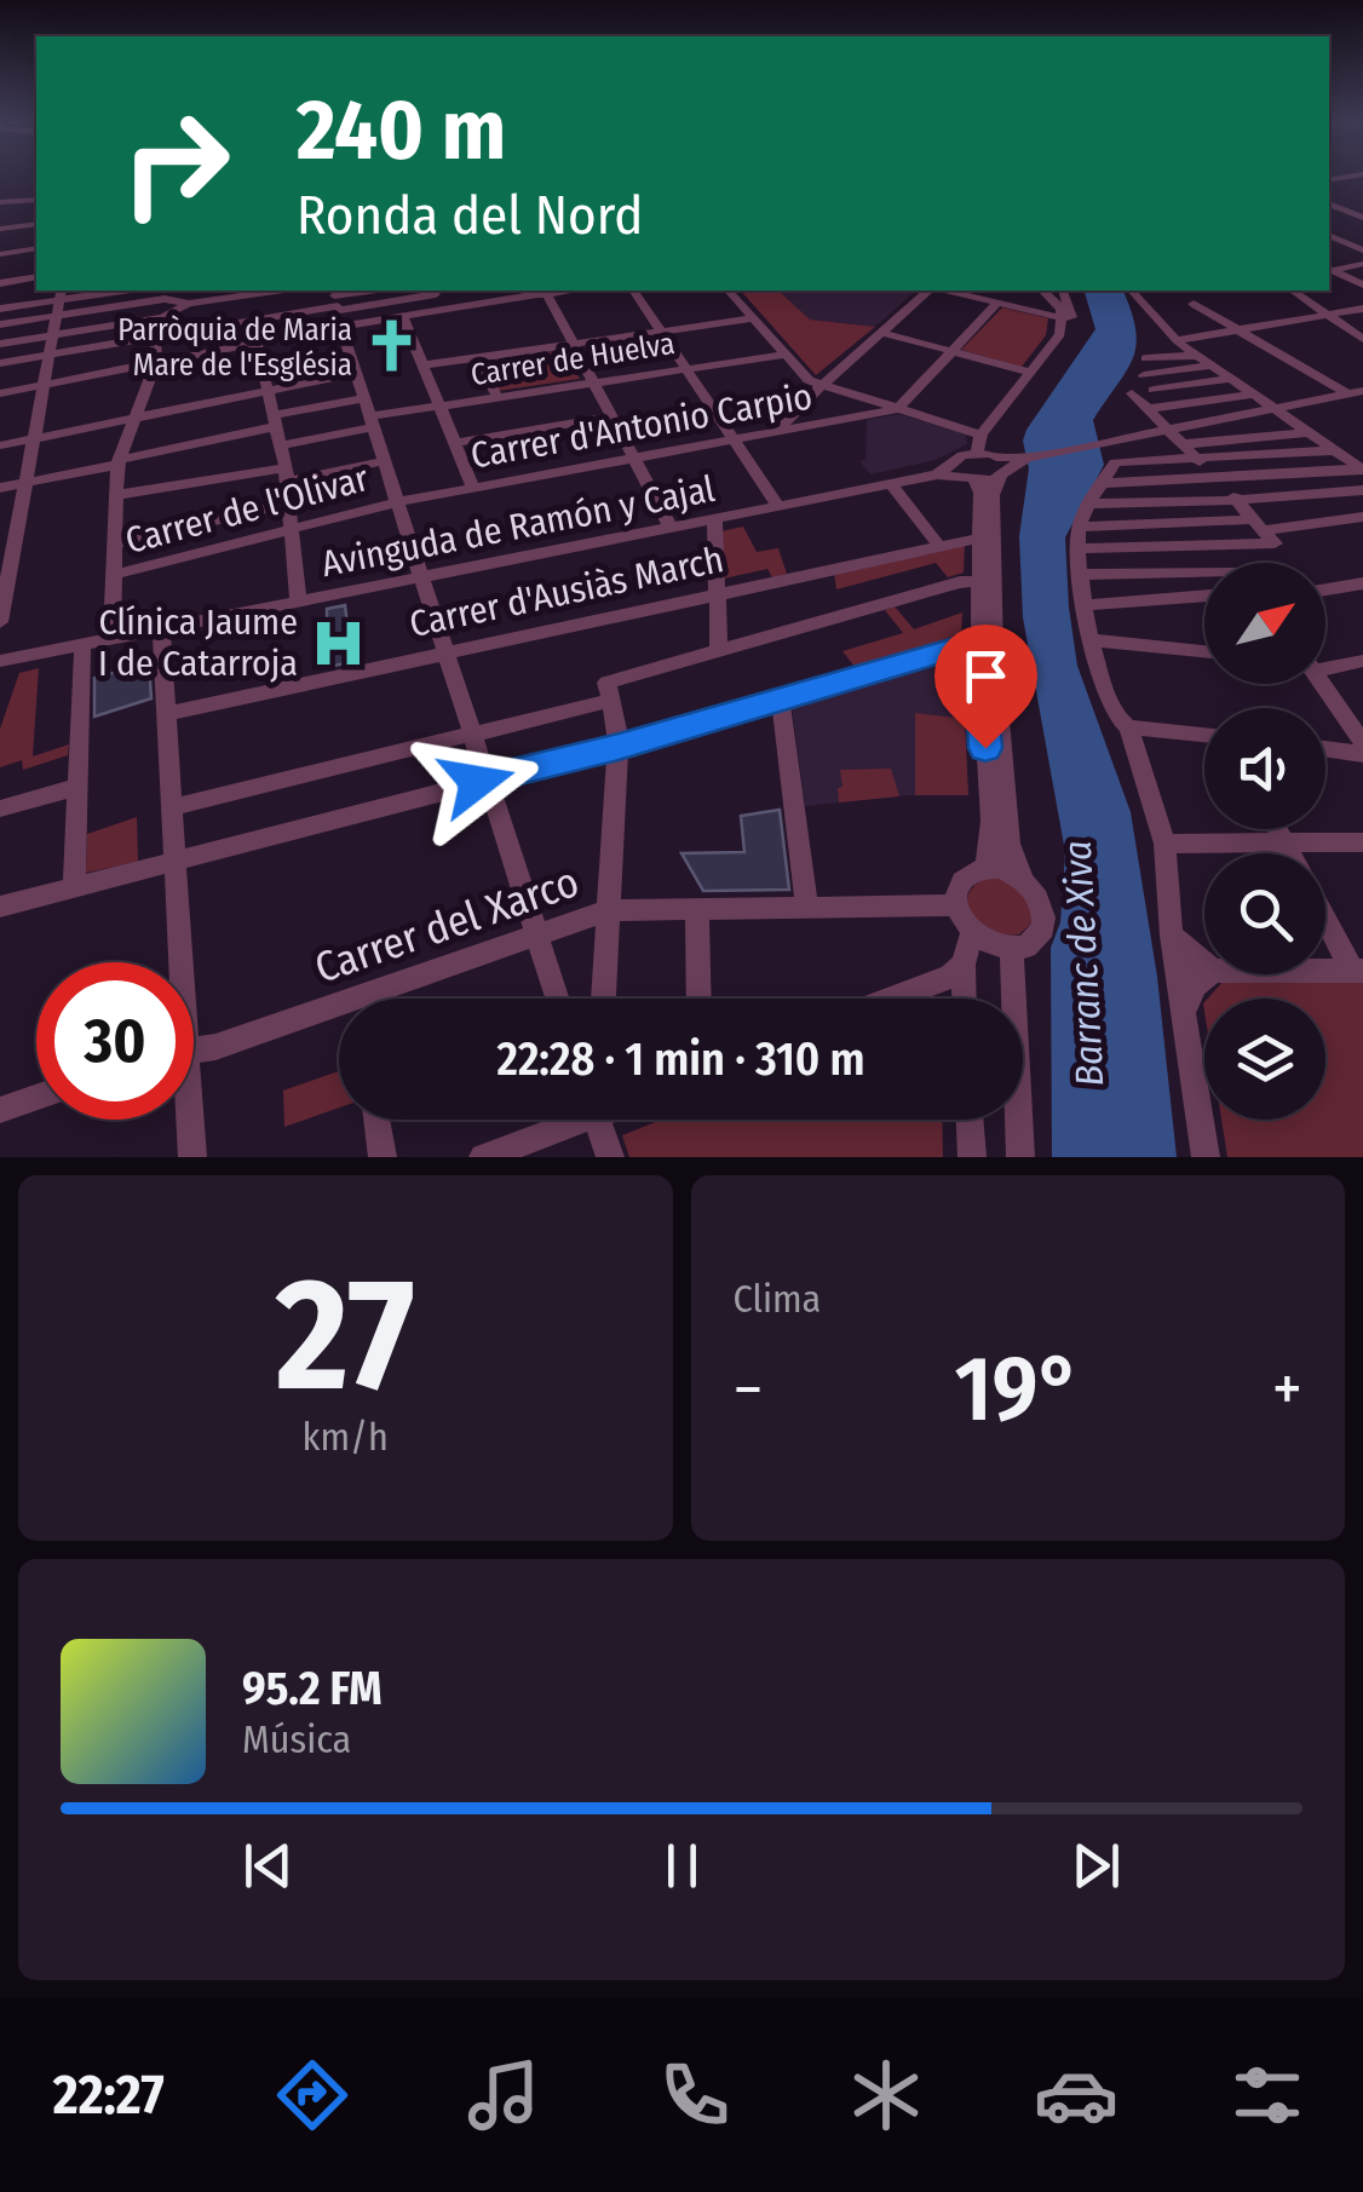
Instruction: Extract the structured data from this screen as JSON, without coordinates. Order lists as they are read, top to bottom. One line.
{"streets":{"street":["Carrer de Huelva","Carrer d'Antonio Carpio","Carrer de l'Olivar","Avinguda de Ramón y Cajal","Carrer d'Ausiàs March","Carrer del Xarco"]},"crossings":[["Carrer d'Antonio Carpio","Carrer de l'Olivar"]],"water":["Barranc de Xiva"],"places":{"church":["Parròquia de Maria Mare de l'Església"],"hospital":["Clínica Jaume I de Catarroja"]},"north":"top right","page":{"turn":["240 m","Ronda del Nord"],"limit":"30","trip":"22:28 · 1 min · 310 m","tile":[["27","km/h"],"Clima"],"heat":["−","19°","+"],"song":["95.2 FM","Música"],"tabs":"22:27"}}
